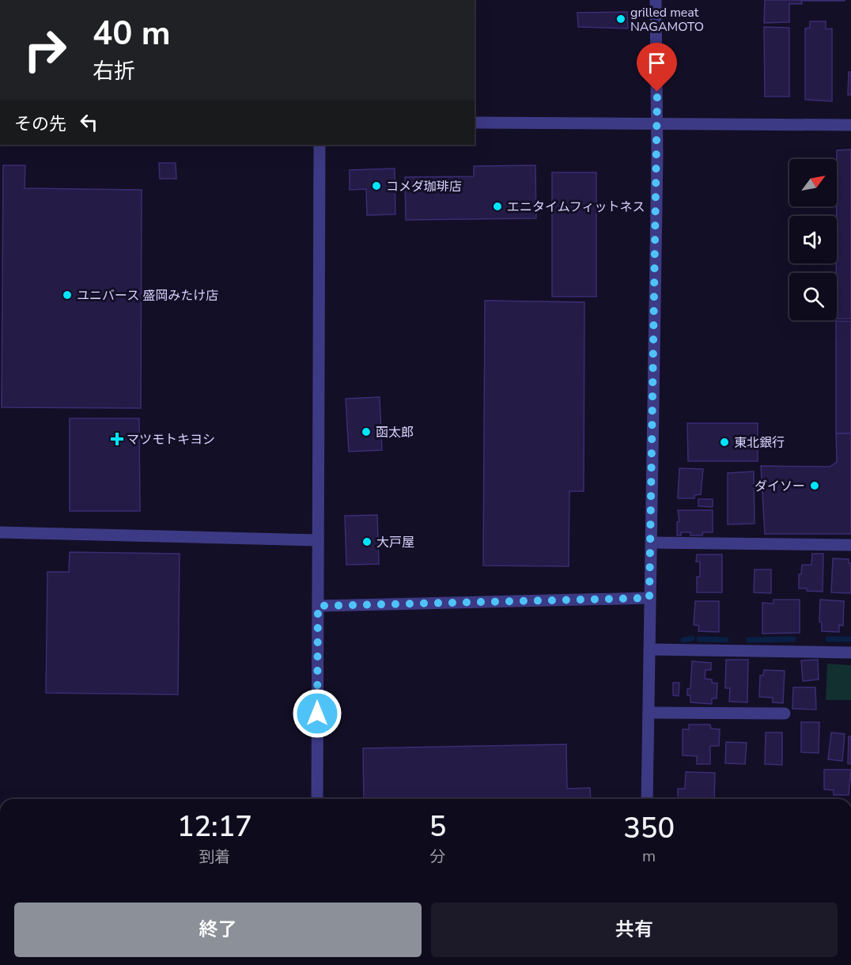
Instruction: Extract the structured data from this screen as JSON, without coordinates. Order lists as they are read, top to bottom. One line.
{"places":{"other":["grilled meat NAGAMOTO","コメダ珈琲店","エニタイムフィットネス","ユニバース 盛岡みたけ店","函太郎","東北銀行","ダイソー","大戸屋"],"health":["マツモトキヨシ"]},"north":"top right","page":{"turn":["40 m","右折"],"then":"その先","eta":["12:17","到着","5","分","350","m"],"buttons":["終了","共有"]}}
